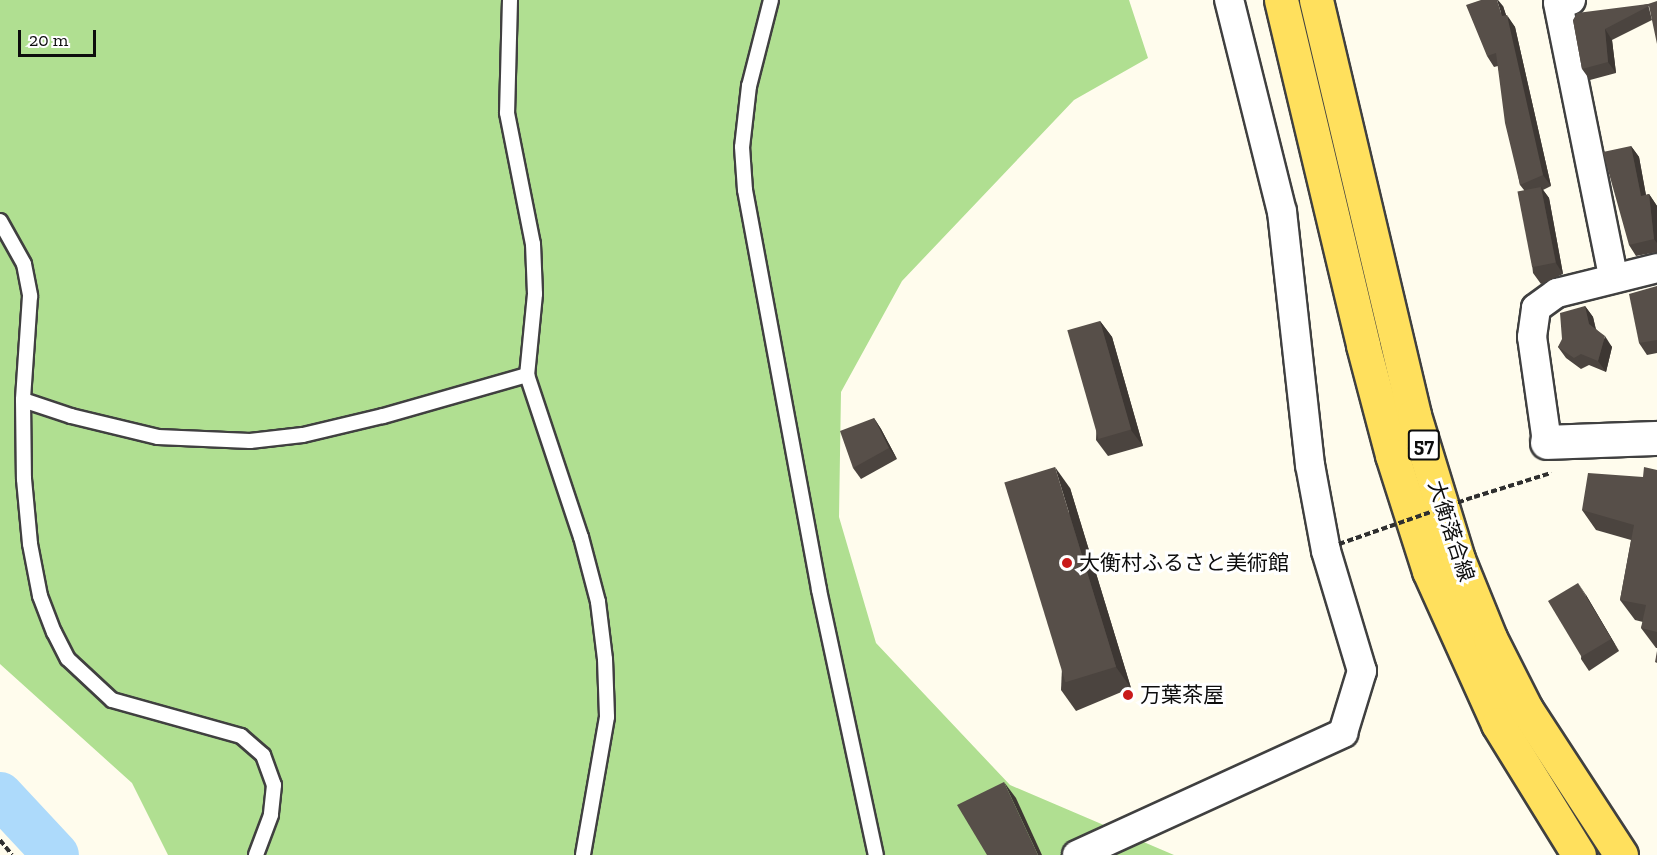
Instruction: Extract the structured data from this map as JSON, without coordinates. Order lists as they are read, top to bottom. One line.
{"streets":{"main road":["57","大衡落合線"]},"places":["大衡村ふるさと美術館","万葉茶屋"],"scale_bar":"20 m"}
